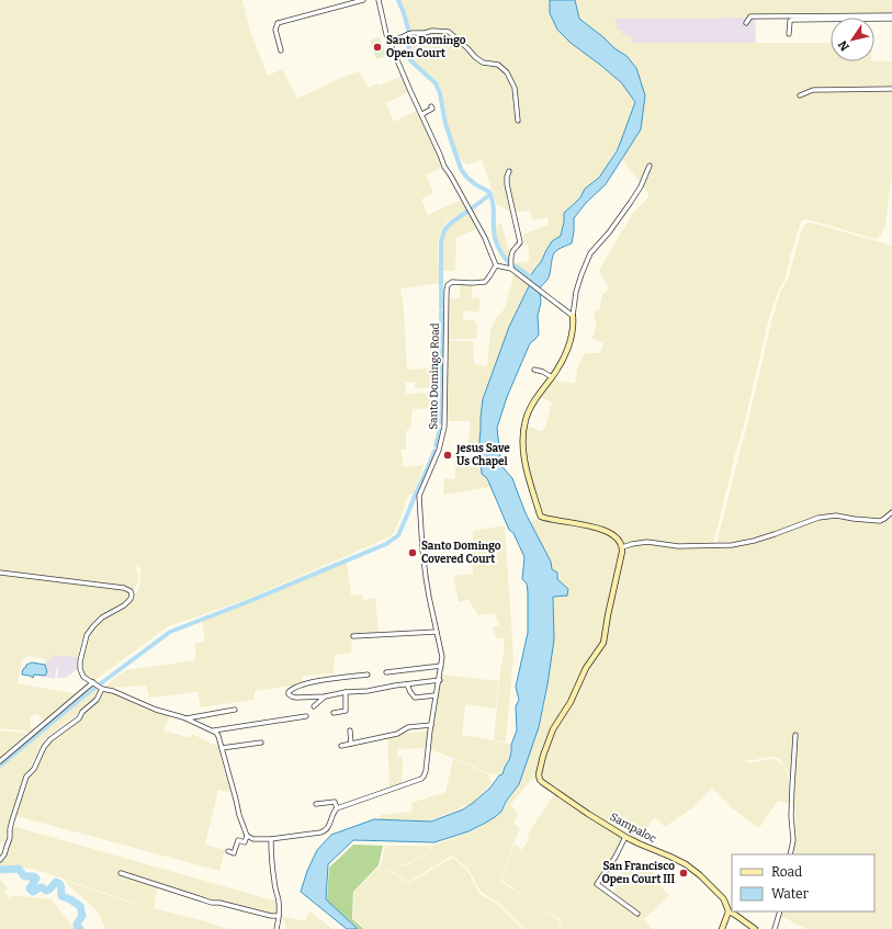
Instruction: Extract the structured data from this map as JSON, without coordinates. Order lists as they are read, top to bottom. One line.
{"streets":{"street":["Santo Domingo Road","Sampaloc"]},"places":["Santo Domingo Open Court","Jesus Save Us Chapel","Santo Domingo Covered Court","San Francisco Open Court III"],"legend":["Road","Water"],"north":"bottom left"}
